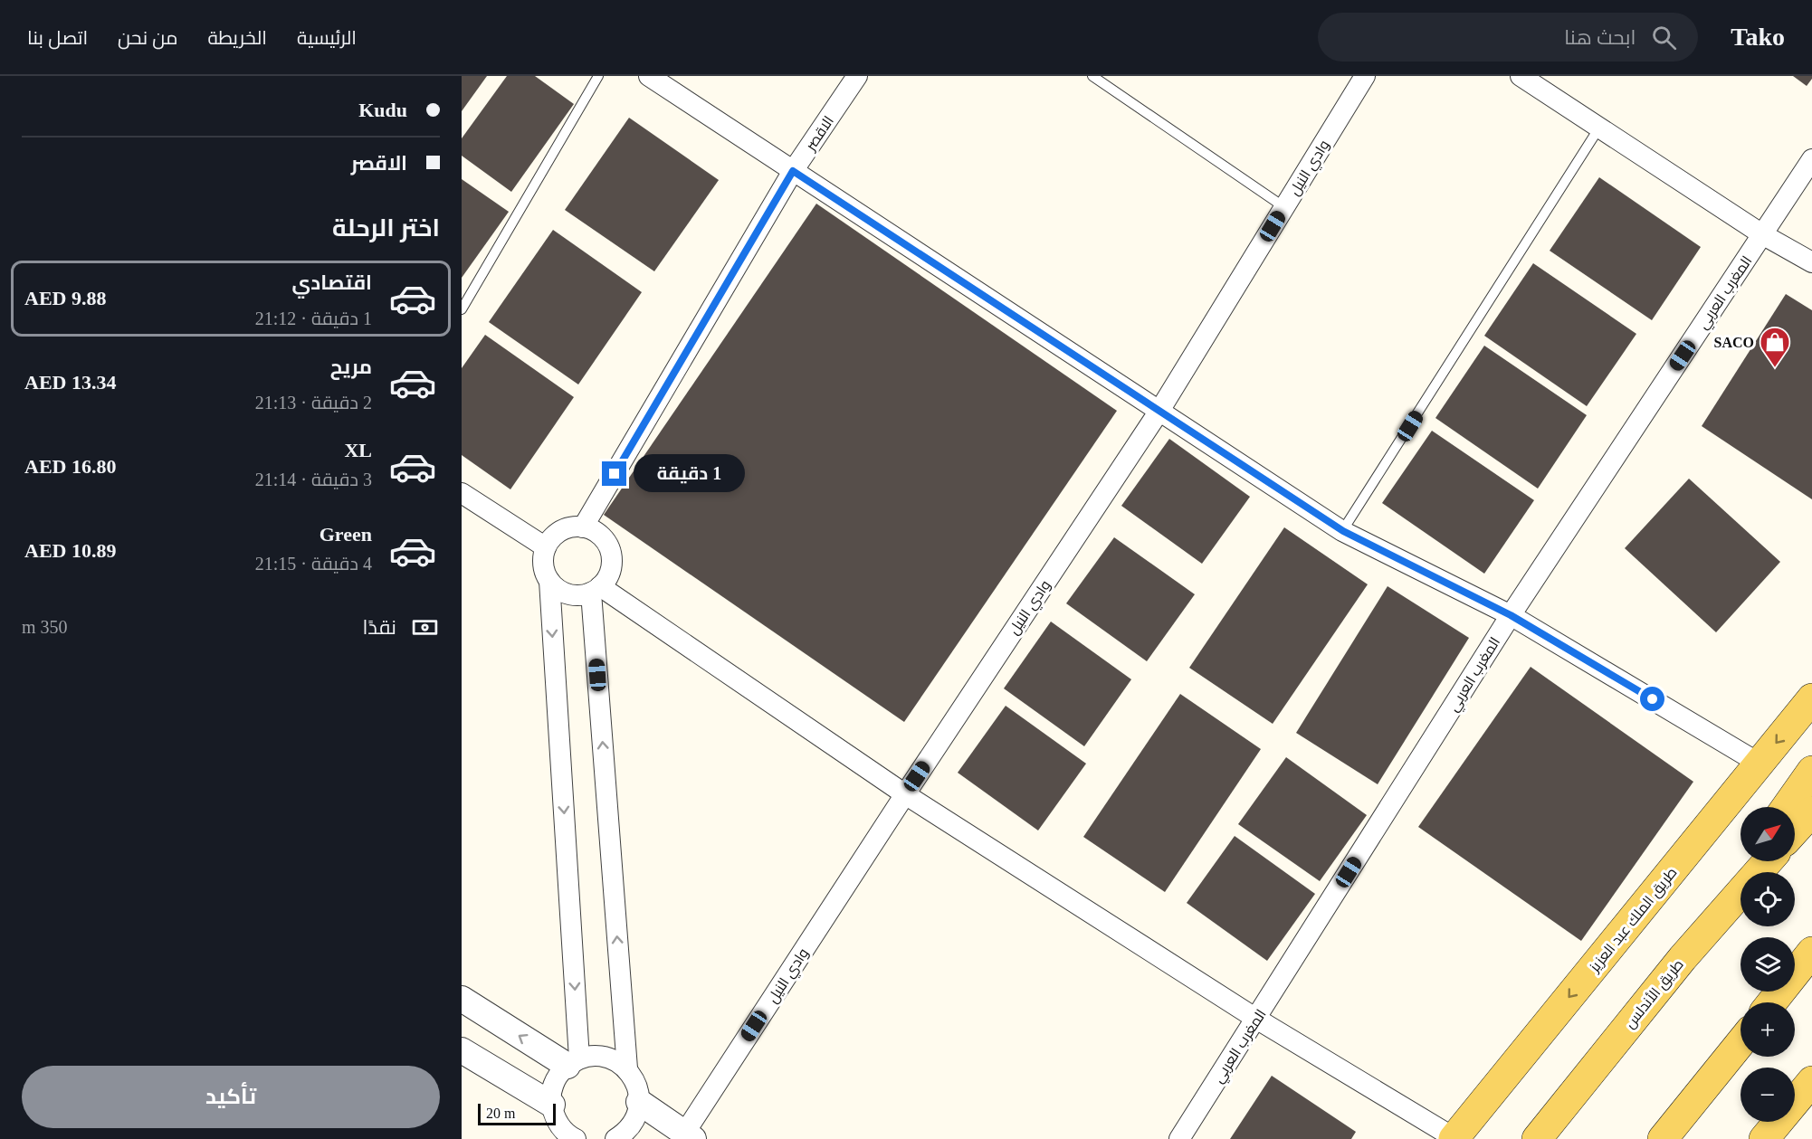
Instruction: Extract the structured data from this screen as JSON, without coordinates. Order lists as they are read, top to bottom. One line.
{"streets":{"main road":["طريق الملك عبد العزيز","طريق الأندلس"],"street":["الاقصر","وادي النيل","المغرب العربي"]},"places":{"shop":["SACO"]},"scale_bar":"20 m","north":"top right","page":{"header":"Tako","search":"ابحث هنا","nav":["الرئيسية","الخريطة","من نحن","اتصل بنا"],"banner":["Kudu","الاقصر"],"heading":"اختر الرحلة","list":[{"name":"اقتصادي","note":"1 دقيقة · 21:12","value":"AED 9.88"},{"name":"مريح","note":"2 دقيقة · 21:13","value":"AED 13.34"},{"name":"XL","note":"3 دقيقة · 21:14","value":"AED 16.80"},{"name":"Green","note":"4 دقيقة · 21:15","value":"AED 10.89"}],"bubble":"1 دقيقة","pay":["نقدًا","350 m"],"map_buttons":["+","−"],"buttons":"تأكيد","scale":"20 m"}}
